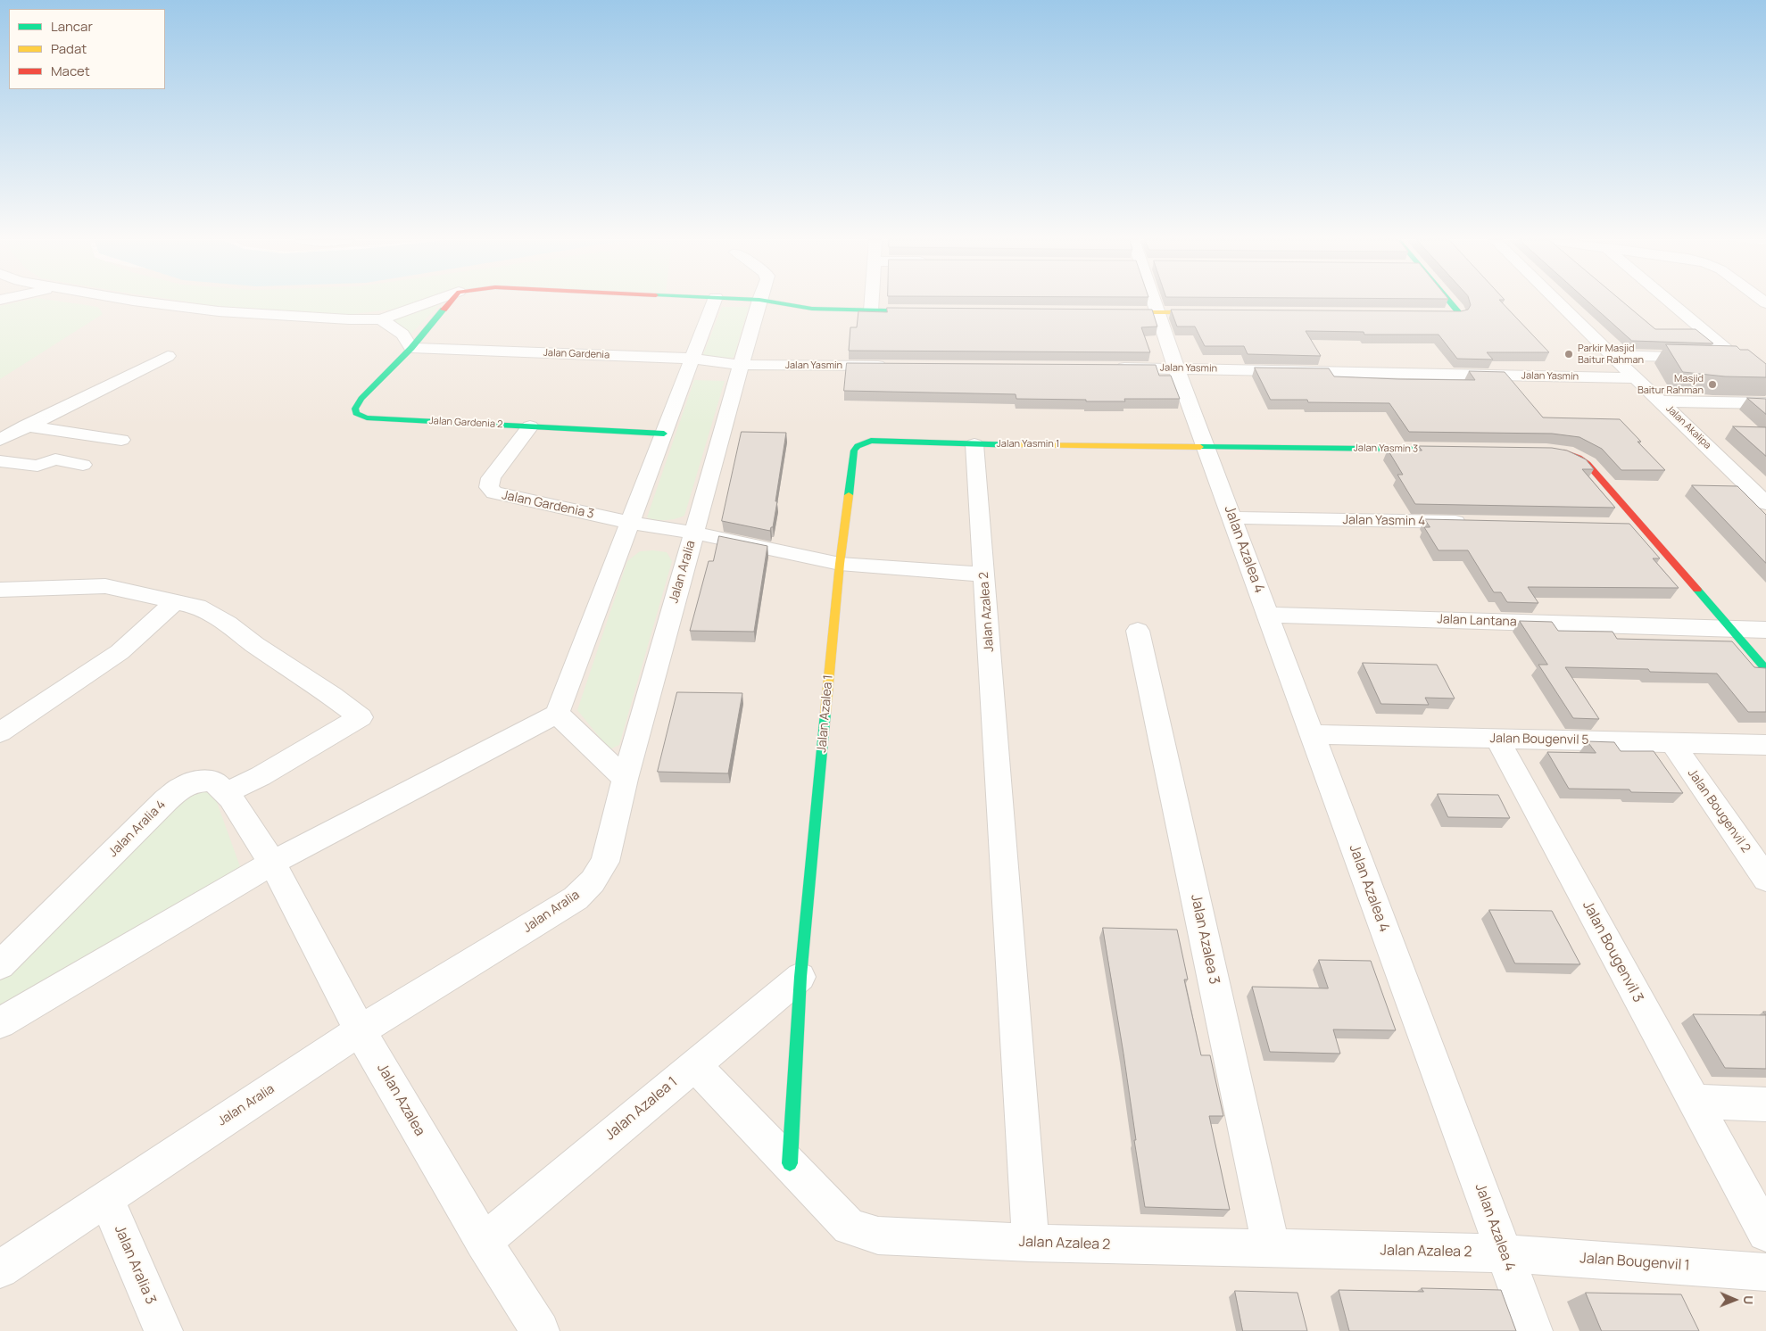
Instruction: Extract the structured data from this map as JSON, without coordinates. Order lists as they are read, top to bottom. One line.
{"streets":{"street":["Jalan Gardenia","Jalan Yasmin","Jalan Gardenia 2","Jalan Akalipa","Jalan Yasmin 1","Jalan Yasmin 3","Jalan Gardenia 3","Jalan Yasmin 4","Jalan Azalea 4","Jalan Aralia","Jalan Azalea 2","Jalan Lantana","Jalan Azalea 1","Jalan Bougenvil 5","Jalan Bougenvil 2","Jalan Aralia 4","Jalan Azalea 3","Jalan Bougenvil 3","Jalan Azalea","Jalan Bougenvil 1","Jalan Aralia 3"]},"crossings":[["Jalan Gardenia","Jalan Yasmin"],["Jalan Gardenia","Jalan Gardenia 2"],["Jalan Gardenia","Jalan Aralia"],["Jalan Yasmin","Jalan Akalipa"],["Jalan Yasmin","Jalan Azalea 4"],["Jalan Yasmin","Jalan Aralia"],["Jalan Gardenia 2","Jalan Gardenia 3"],["Jalan Yasmin 1","Jalan Yasmin 3"],["Jalan Yasmin 1","Jalan Azalea 4"],["Jalan Yasmin 1","Jalan Azalea 2"],["Jalan Yasmin 1","Jalan Azalea 1"],["Jalan Yasmin 3","Jalan Azalea 4"],["Jalan Yasmin 4","Jalan Azalea 4"],["Jalan Azalea 4","Jalan Azalea 2"],["Jalan Azalea 4","Jalan Lantana"],["Jalan Azalea 4","Jalan Bougenvil 5"],["Jalan Azalea 4","Jalan Bougenvil 1"],["Jalan Aralia","Jalan Azalea"],["Jalan Aralia","Jalan Aralia 3"],["Jalan Azalea 2","Jalan Azalea 1"],["Jalan Azalea 2","Jalan Azalea 3"],["Jalan Azalea 2","Jalan Bougenvil 1"],["Jalan Azalea 1","Jalan Azalea"],["Jalan Bougenvil 5","Jalan Bougenvil 2"],["Jalan Bougenvil 5","Jalan Bougenvil 3"],["Jalan Aralia 4","Jalan Azalea"]],"places":["Parkir Masjid Baitur Rahman","Masjid Baitur Rahman"],"legend":["Lancar","Padat","Macet"],"north":"right"}
